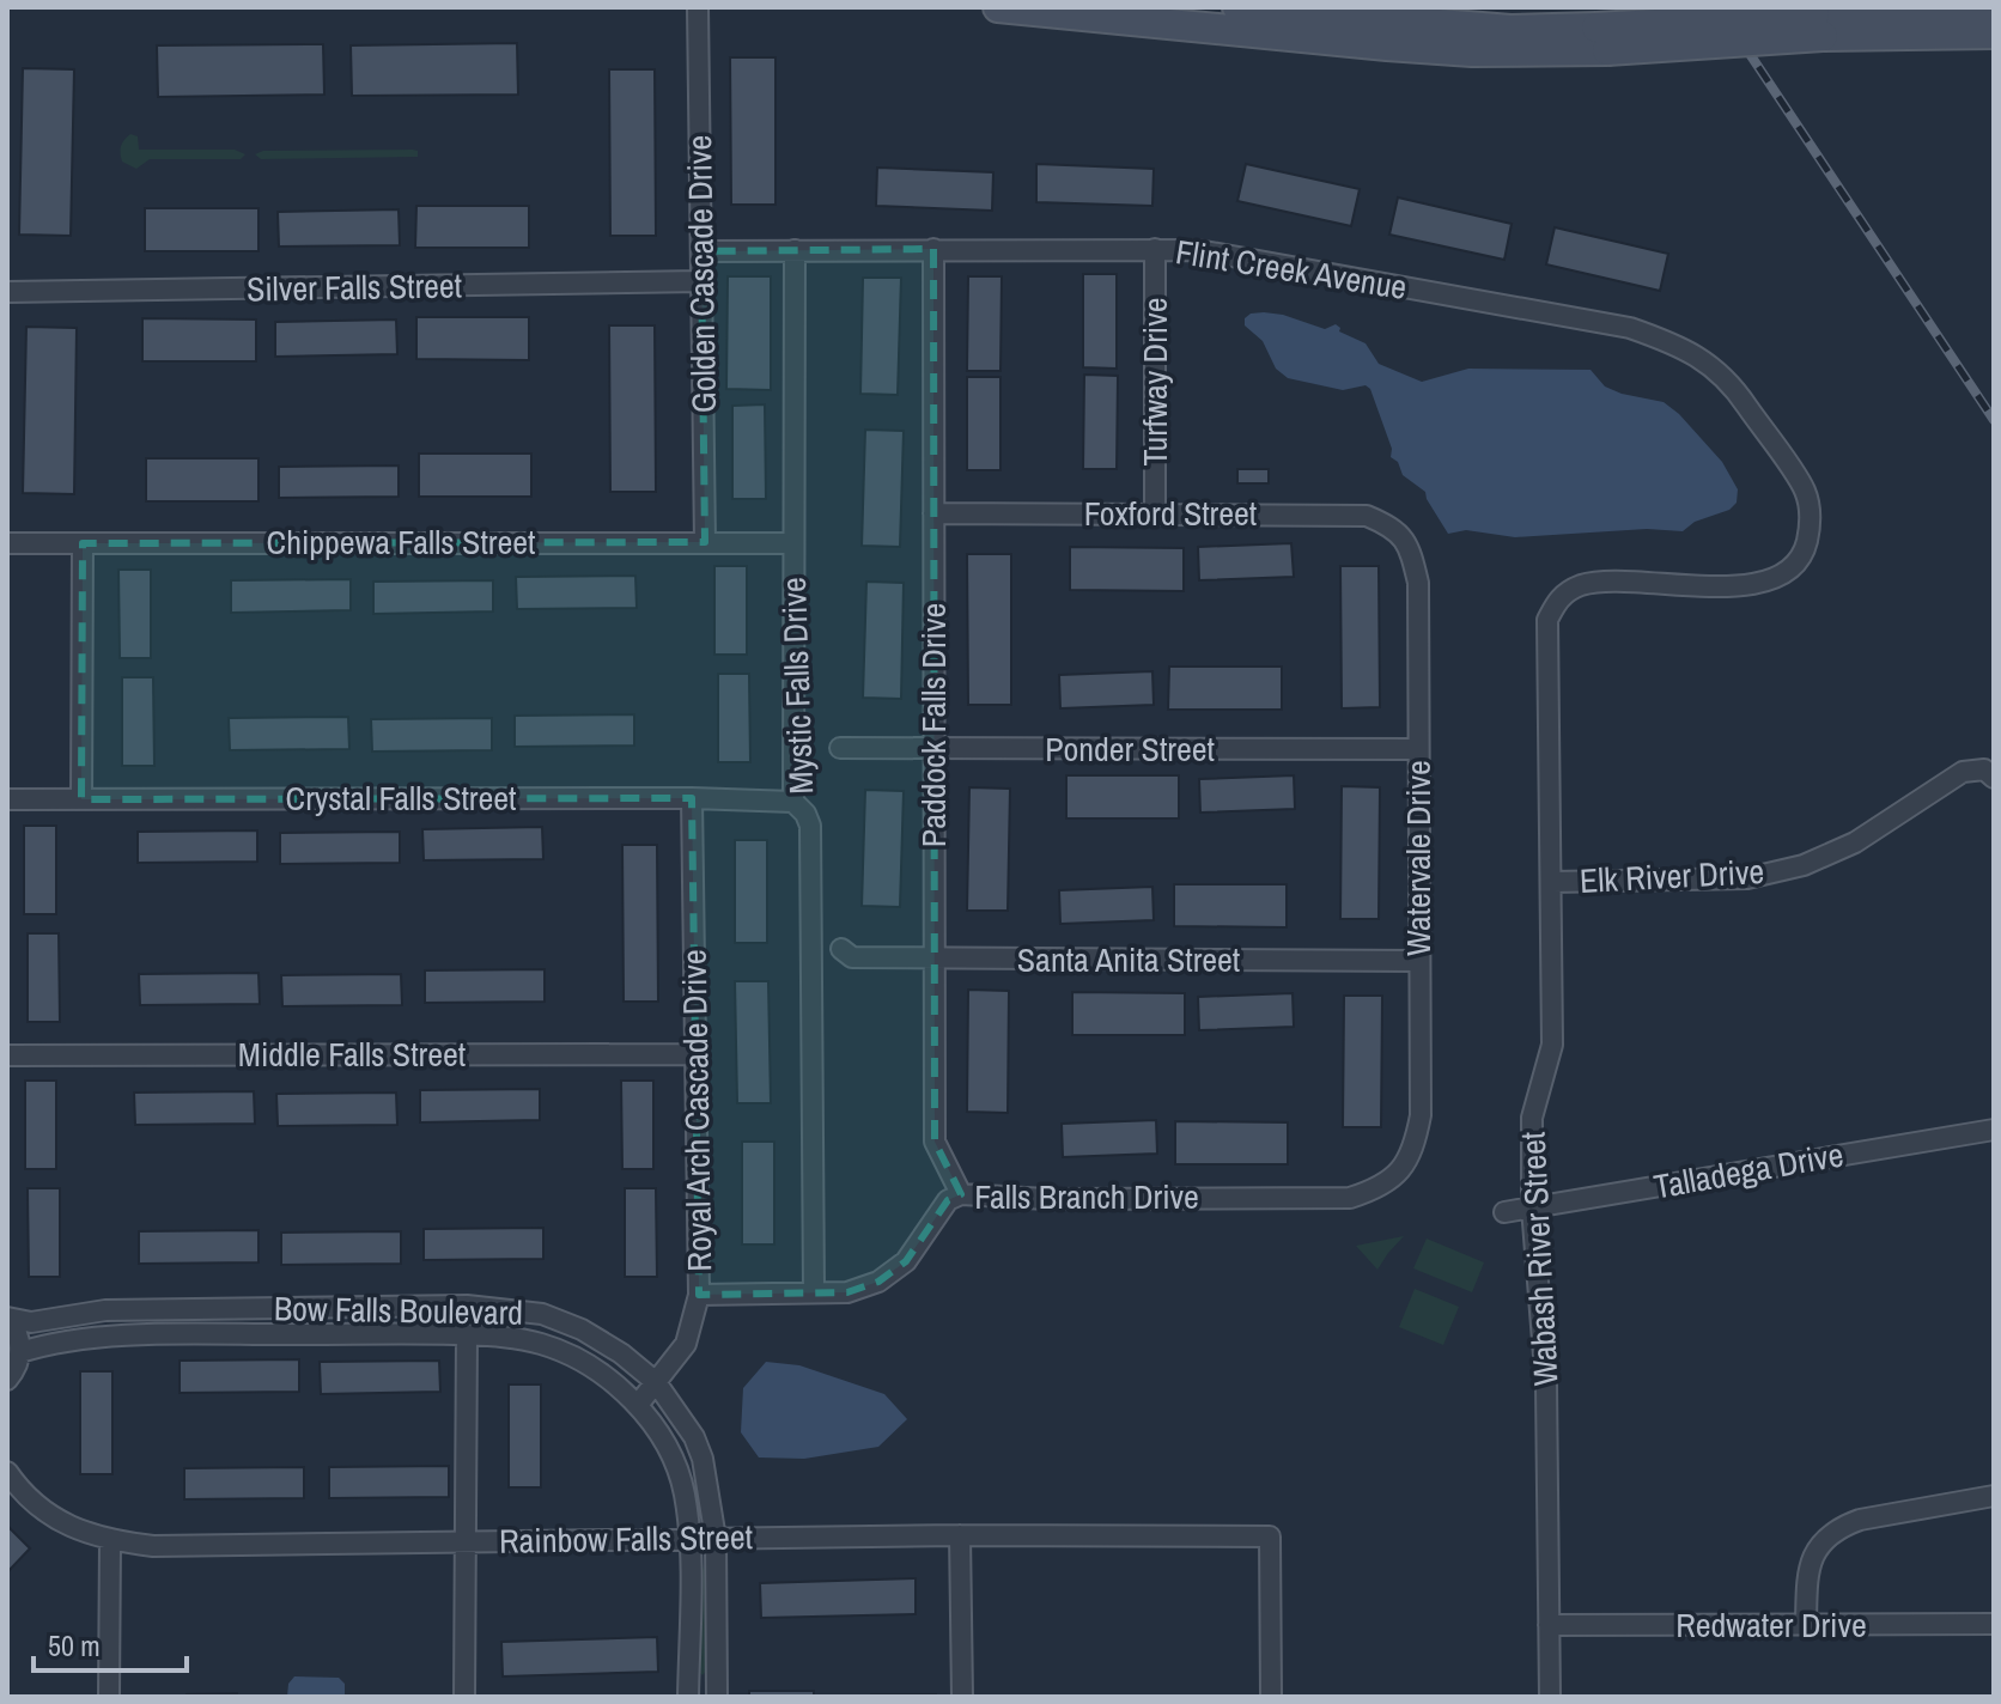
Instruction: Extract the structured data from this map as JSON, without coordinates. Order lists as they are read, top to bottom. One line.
{"streets":{"street":["Flint Creek Avenue","Golden Cascade Drive","Silver Falls Street","Turfway Drive","Foxford Street","Chippewa Falls Street","Mystic Falls Drive","Paddock Falls Drive","Ponder Street","Crystal Falls Street","Watervale Drive","Elk River Drive","Santa Anita Street","Middle Falls Street","Royal Arch Cascade Drive","Talladega Drive","Falls Branch Drive","Wabash River Street","Bow Falls Boulevard","Rainbow Falls Street","Redwater Drive"]},"crossings":[["Flint Creek Avenue","Golden Cascade Drive"],["Flint Creek Avenue","Turfway Drive"],["Flint Creek Avenue","Mystic Falls Drive"],["Flint Creek Avenue","Paddock Falls Drive"],["Flint Creek Avenue","Wabash River Street"],["Golden Cascade Drive","Silver Falls Street"],["Golden Cascade Drive","Chippewa Falls Street"],["Turfway Drive","Foxford Street"],["Foxford Street","Paddock Falls Drive"],["Foxford Street","Watervale Drive"],["Chippewa Falls Street","Mystic Falls Drive"],["Mystic Falls Drive","Crystal Falls Street"],["Mystic Falls Drive","Falls Branch Drive"],["Paddock Falls Drive","Ponder Street"],["Paddock Falls Drive","Santa Anita Street"],["Paddock Falls Drive","Falls Branch Drive"],["Ponder Street","Watervale Drive"],["Crystal Falls Street","Royal Arch Cascade Drive"],["Watervale Drive","Santa Anita Street"],["Watervale Drive","Falls Branch Drive"],["Elk River Drive","Wabash River Street"],["Middle Falls Street","Royal Arch Cascade Drive"],["Royal Arch Cascade Drive","Falls Branch Drive"],["Royal Arch Cascade Drive","Bow Falls Boulevard"],["Talladega Drive","Wabash River Street"],["Wabash River Street","Redwater Drive"],["Bow Falls Boulevard","Rainbow Falls Street"]],"scale_bar":"50 m"}
